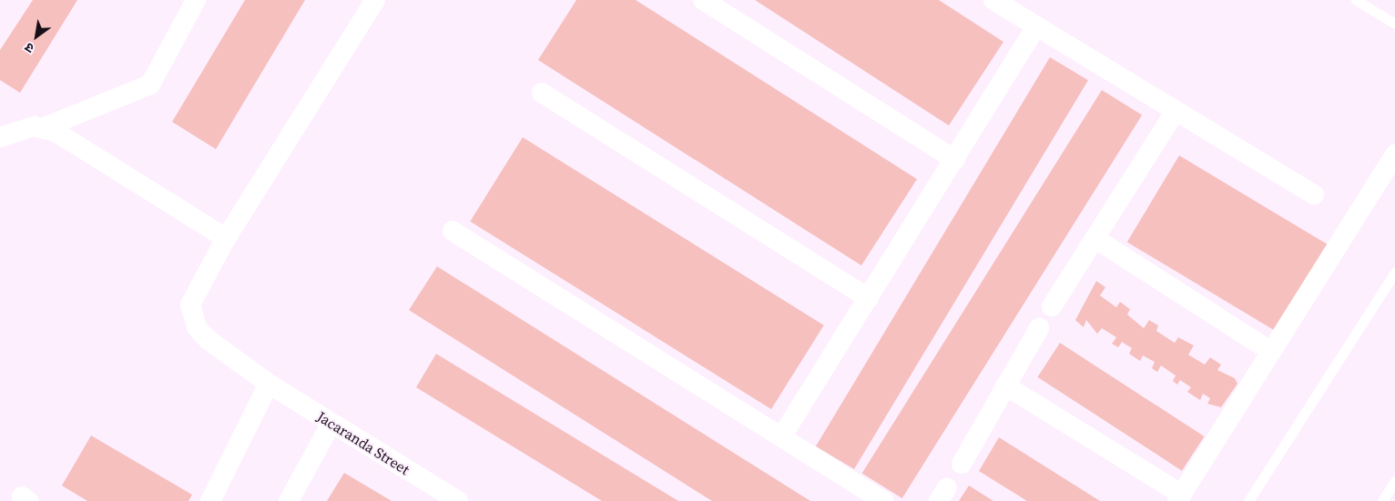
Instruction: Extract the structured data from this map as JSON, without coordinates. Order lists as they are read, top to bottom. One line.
{"streets":{"street":["Jacaranda Street"]},"north":"bottom left"}
